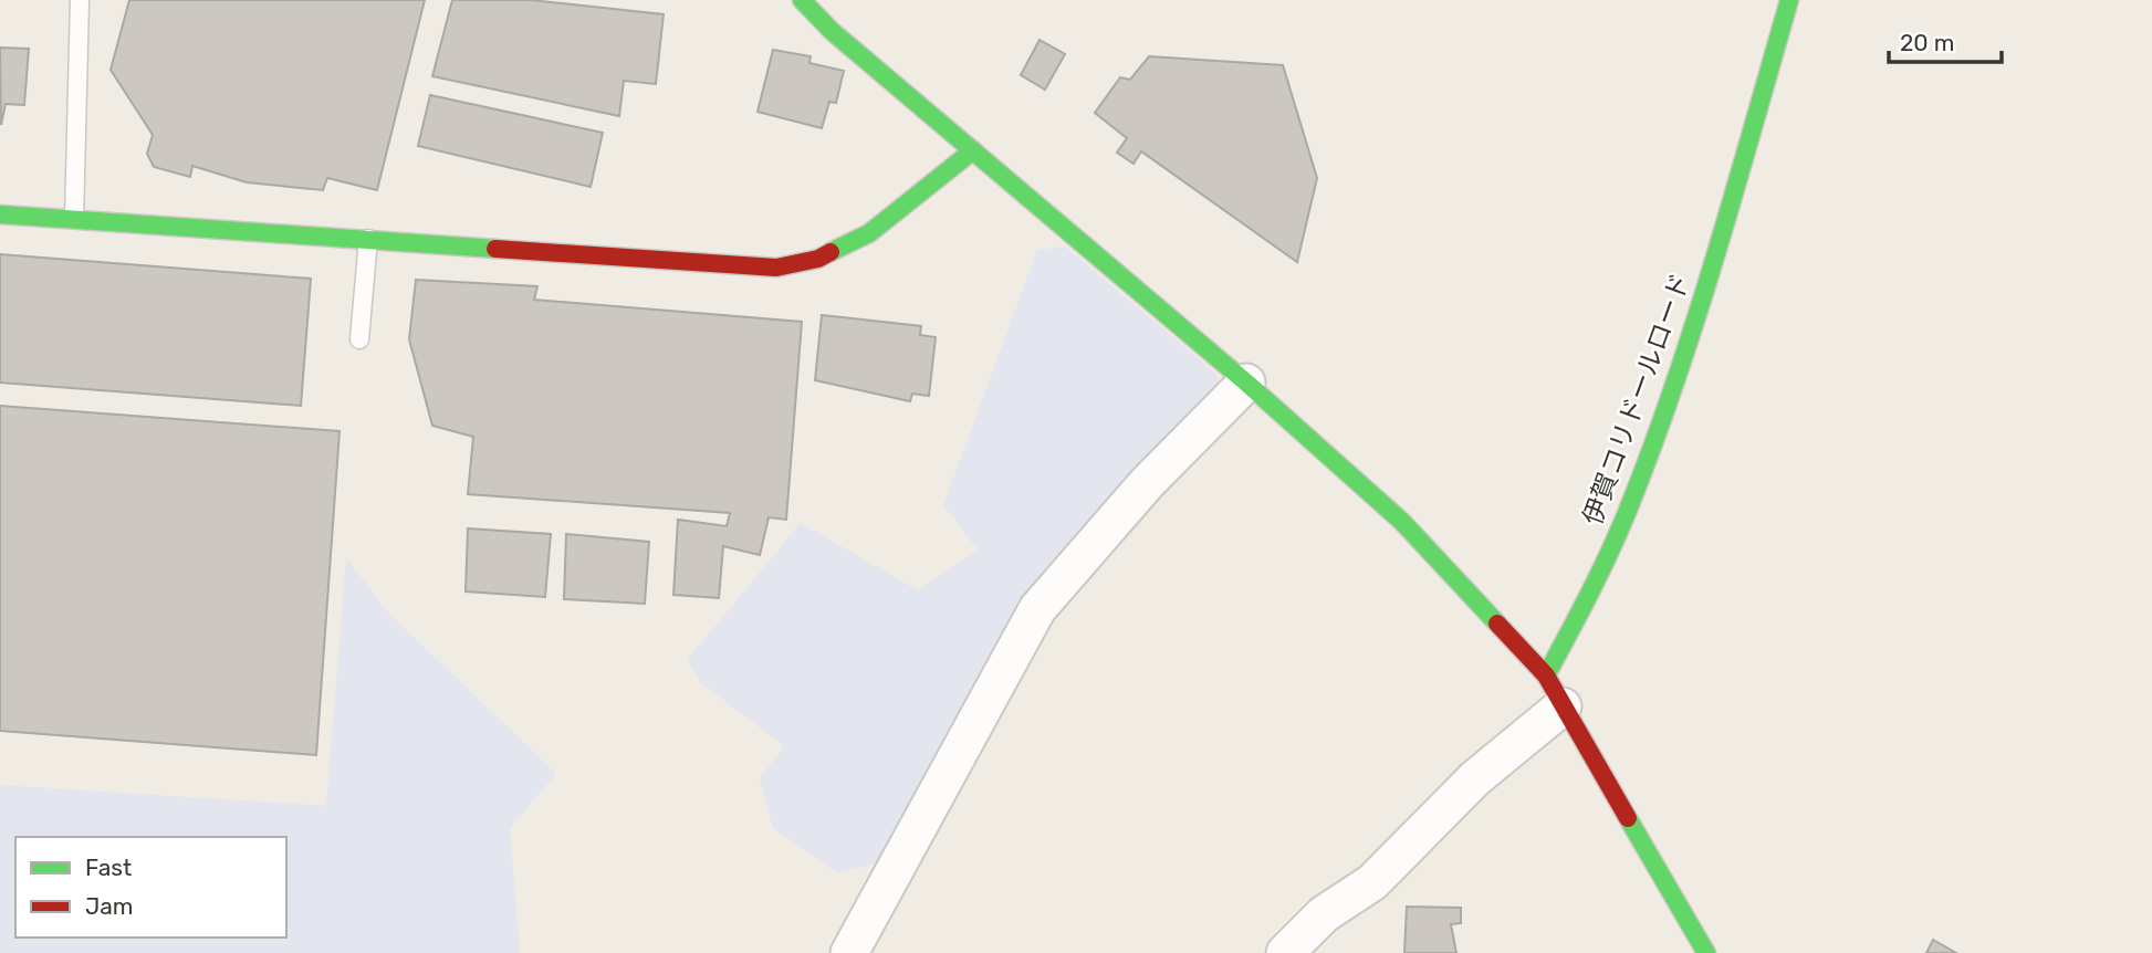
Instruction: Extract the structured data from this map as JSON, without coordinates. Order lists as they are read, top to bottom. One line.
{"streets":{"street":["伊賀コリドールロード"]},"legend":["Fast","Jam"],"scale_bar":"20 m"}
